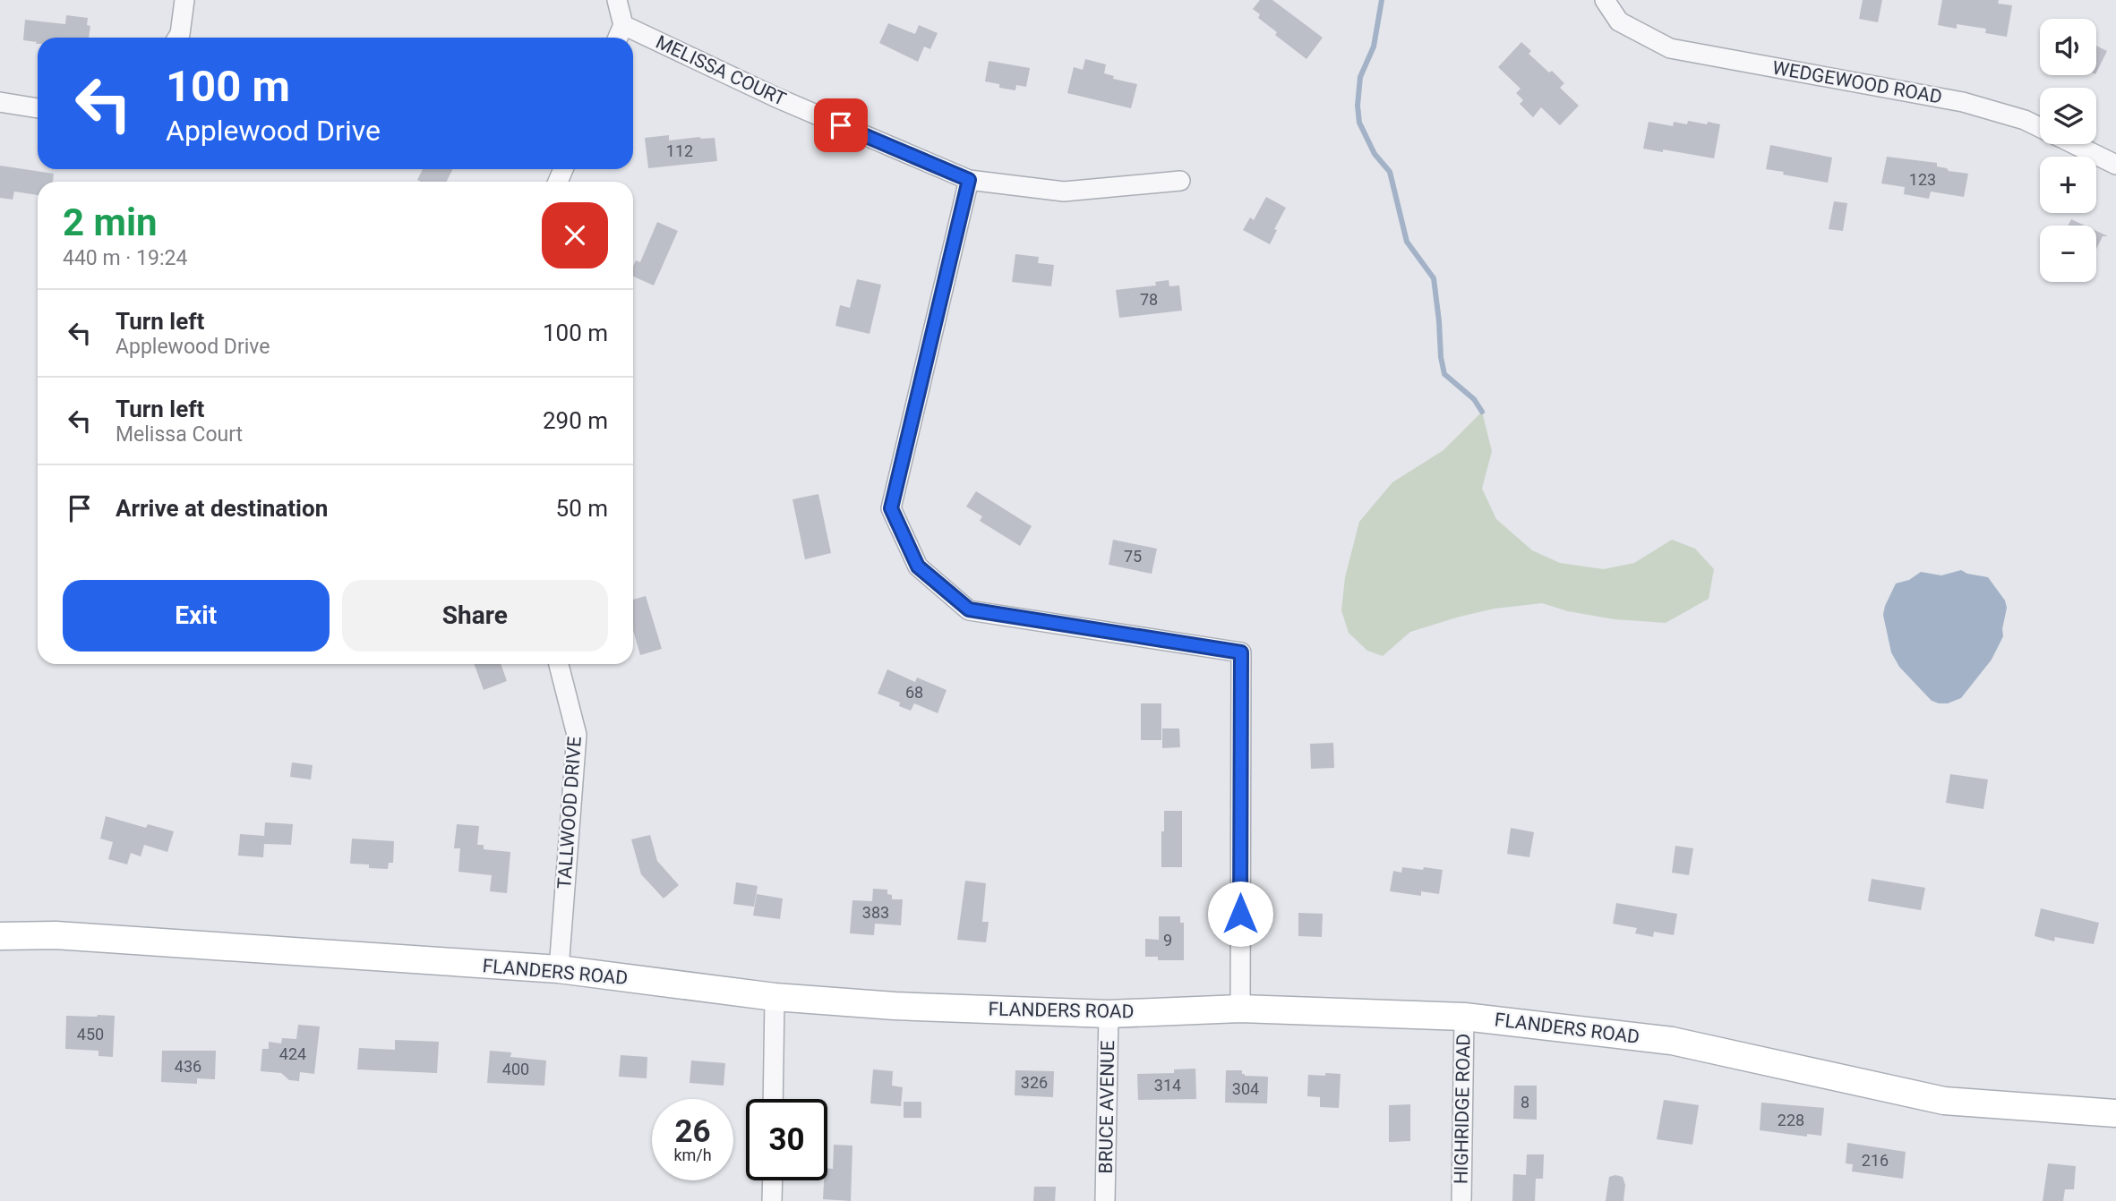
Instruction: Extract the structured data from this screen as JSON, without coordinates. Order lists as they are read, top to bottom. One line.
{"streets":{"street":["MELISSA COURT","WEDGEWOOD ROAD","TALLWOOD DRIVE","FLANDERS ROAD","BRUCE AVENUE","HIGHRIDGE ROAD"]},"crossings":[["TALLWOOD DRIVE","FLANDERS ROAD"],["FLANDERS ROAD","BRUCE AVENUE"],["FLANDERS ROAD","HIGHRIDGE ROAD"]],"house_numbers":["112","123","78","75","68","383","9","450","424","436","400","326","314","304","8","228","216"],"page":{"map_buttons":["+","−"],"turn":["100 m","Applewood Drive"],"heading":["2 min","440 m · 19:24"],"list":[{"name":"Turn left","note":"Applewood Drive","value":"100 m"},{"name":"Turn left","note":"Melissa Court","value":"290 m"},{"name":"Arrive at destination","value":"50 m"}],"buttons":["Exit","Share"],"speed":"26 km/h","limit":"30"}}
